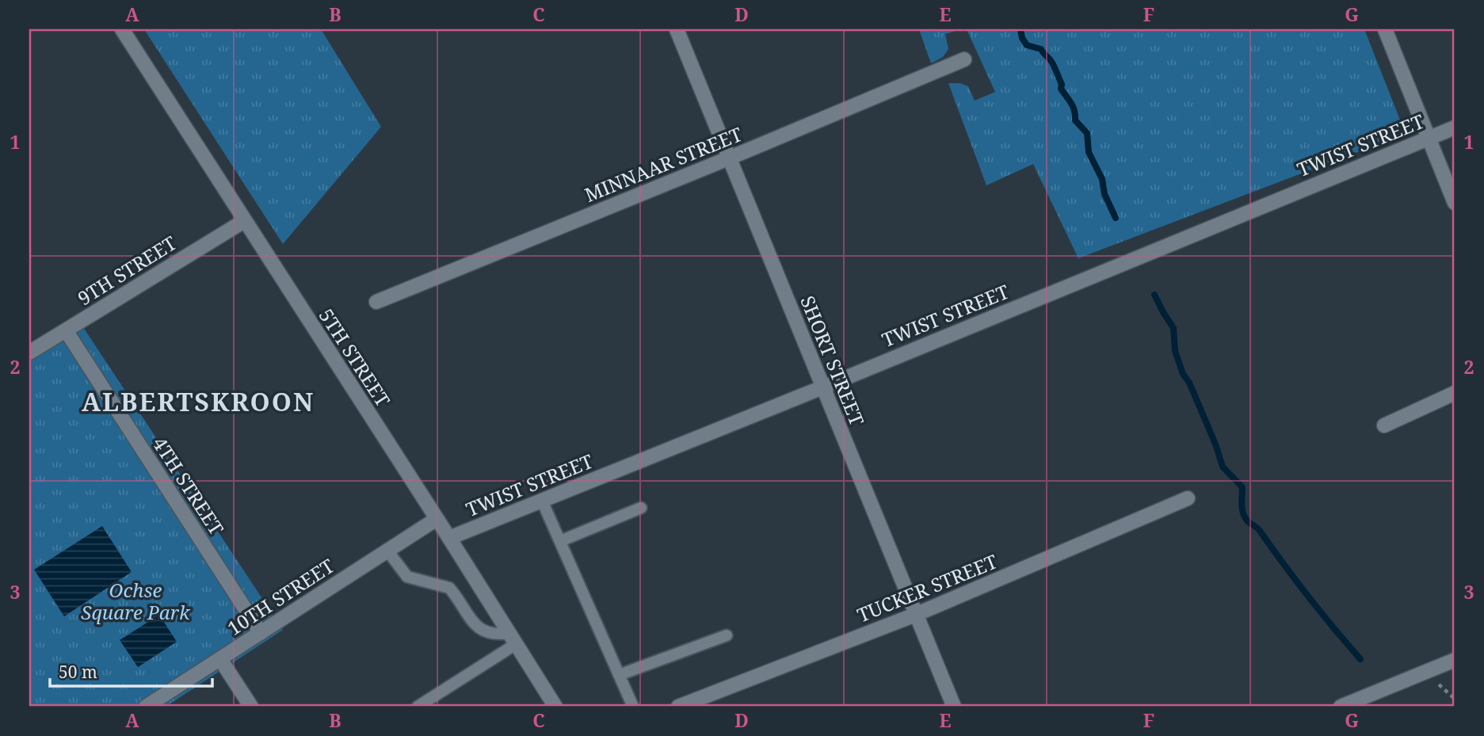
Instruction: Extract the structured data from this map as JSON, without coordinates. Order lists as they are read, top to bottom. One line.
{"streets":{"street":["TWIST STREET","MINNAAR STREET","9TH STREET","5TH STREET","SHORT STREET","4TH STREET","TUCKER STREET","10TH STREET"]},"crossings":[["TWIST STREET","5TH STREET"],["TWIST STREET","SHORT STREET"],["MINNAAR STREET","SHORT STREET"],["9TH STREET","5TH STREET"],["9TH STREET","4TH STREET"],["5TH STREET","10TH STREET"],["SHORT STREET","TUCKER STREET"],["4TH STREET","10TH STREET"]],"districts":["ALBERTSKROON"],"parks":["Ochse Square Park"],"scale_bar":"50 m","grid":{"columns":["A","B","C","D","E","F","G"],"rows":["1","2","3"]}}
